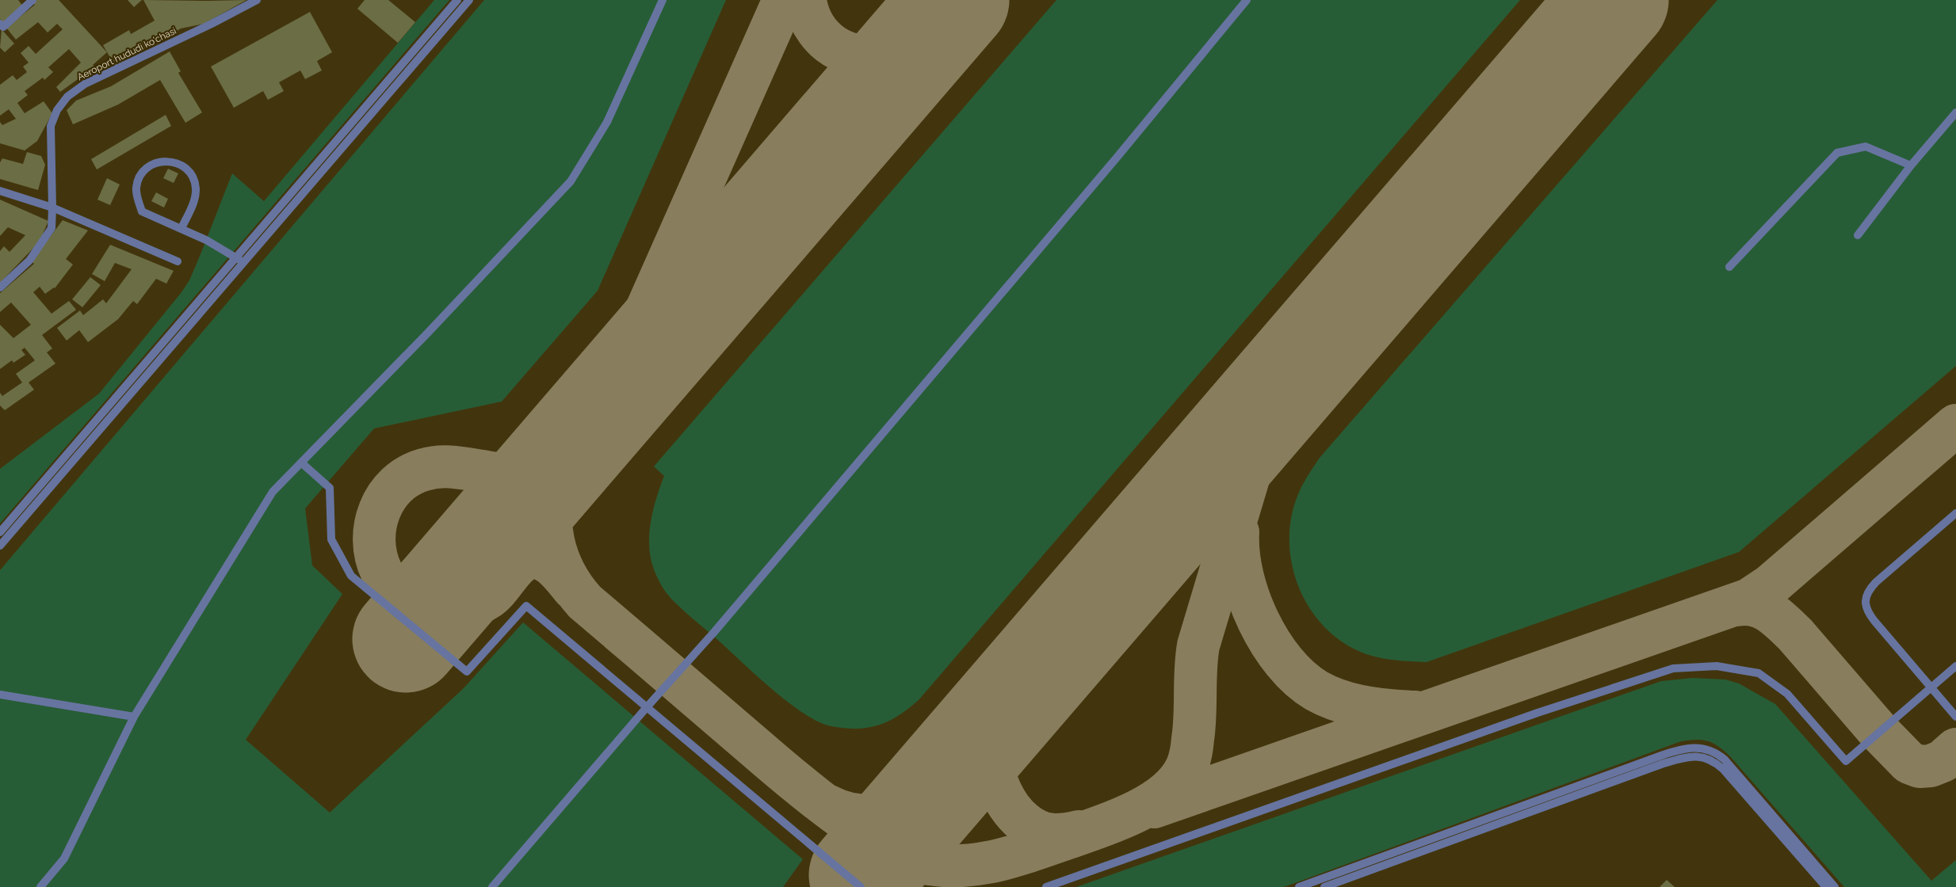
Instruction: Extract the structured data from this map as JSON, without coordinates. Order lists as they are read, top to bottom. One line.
{"streets":{"street":["Aeroport hududi ko'chasi"]}}
